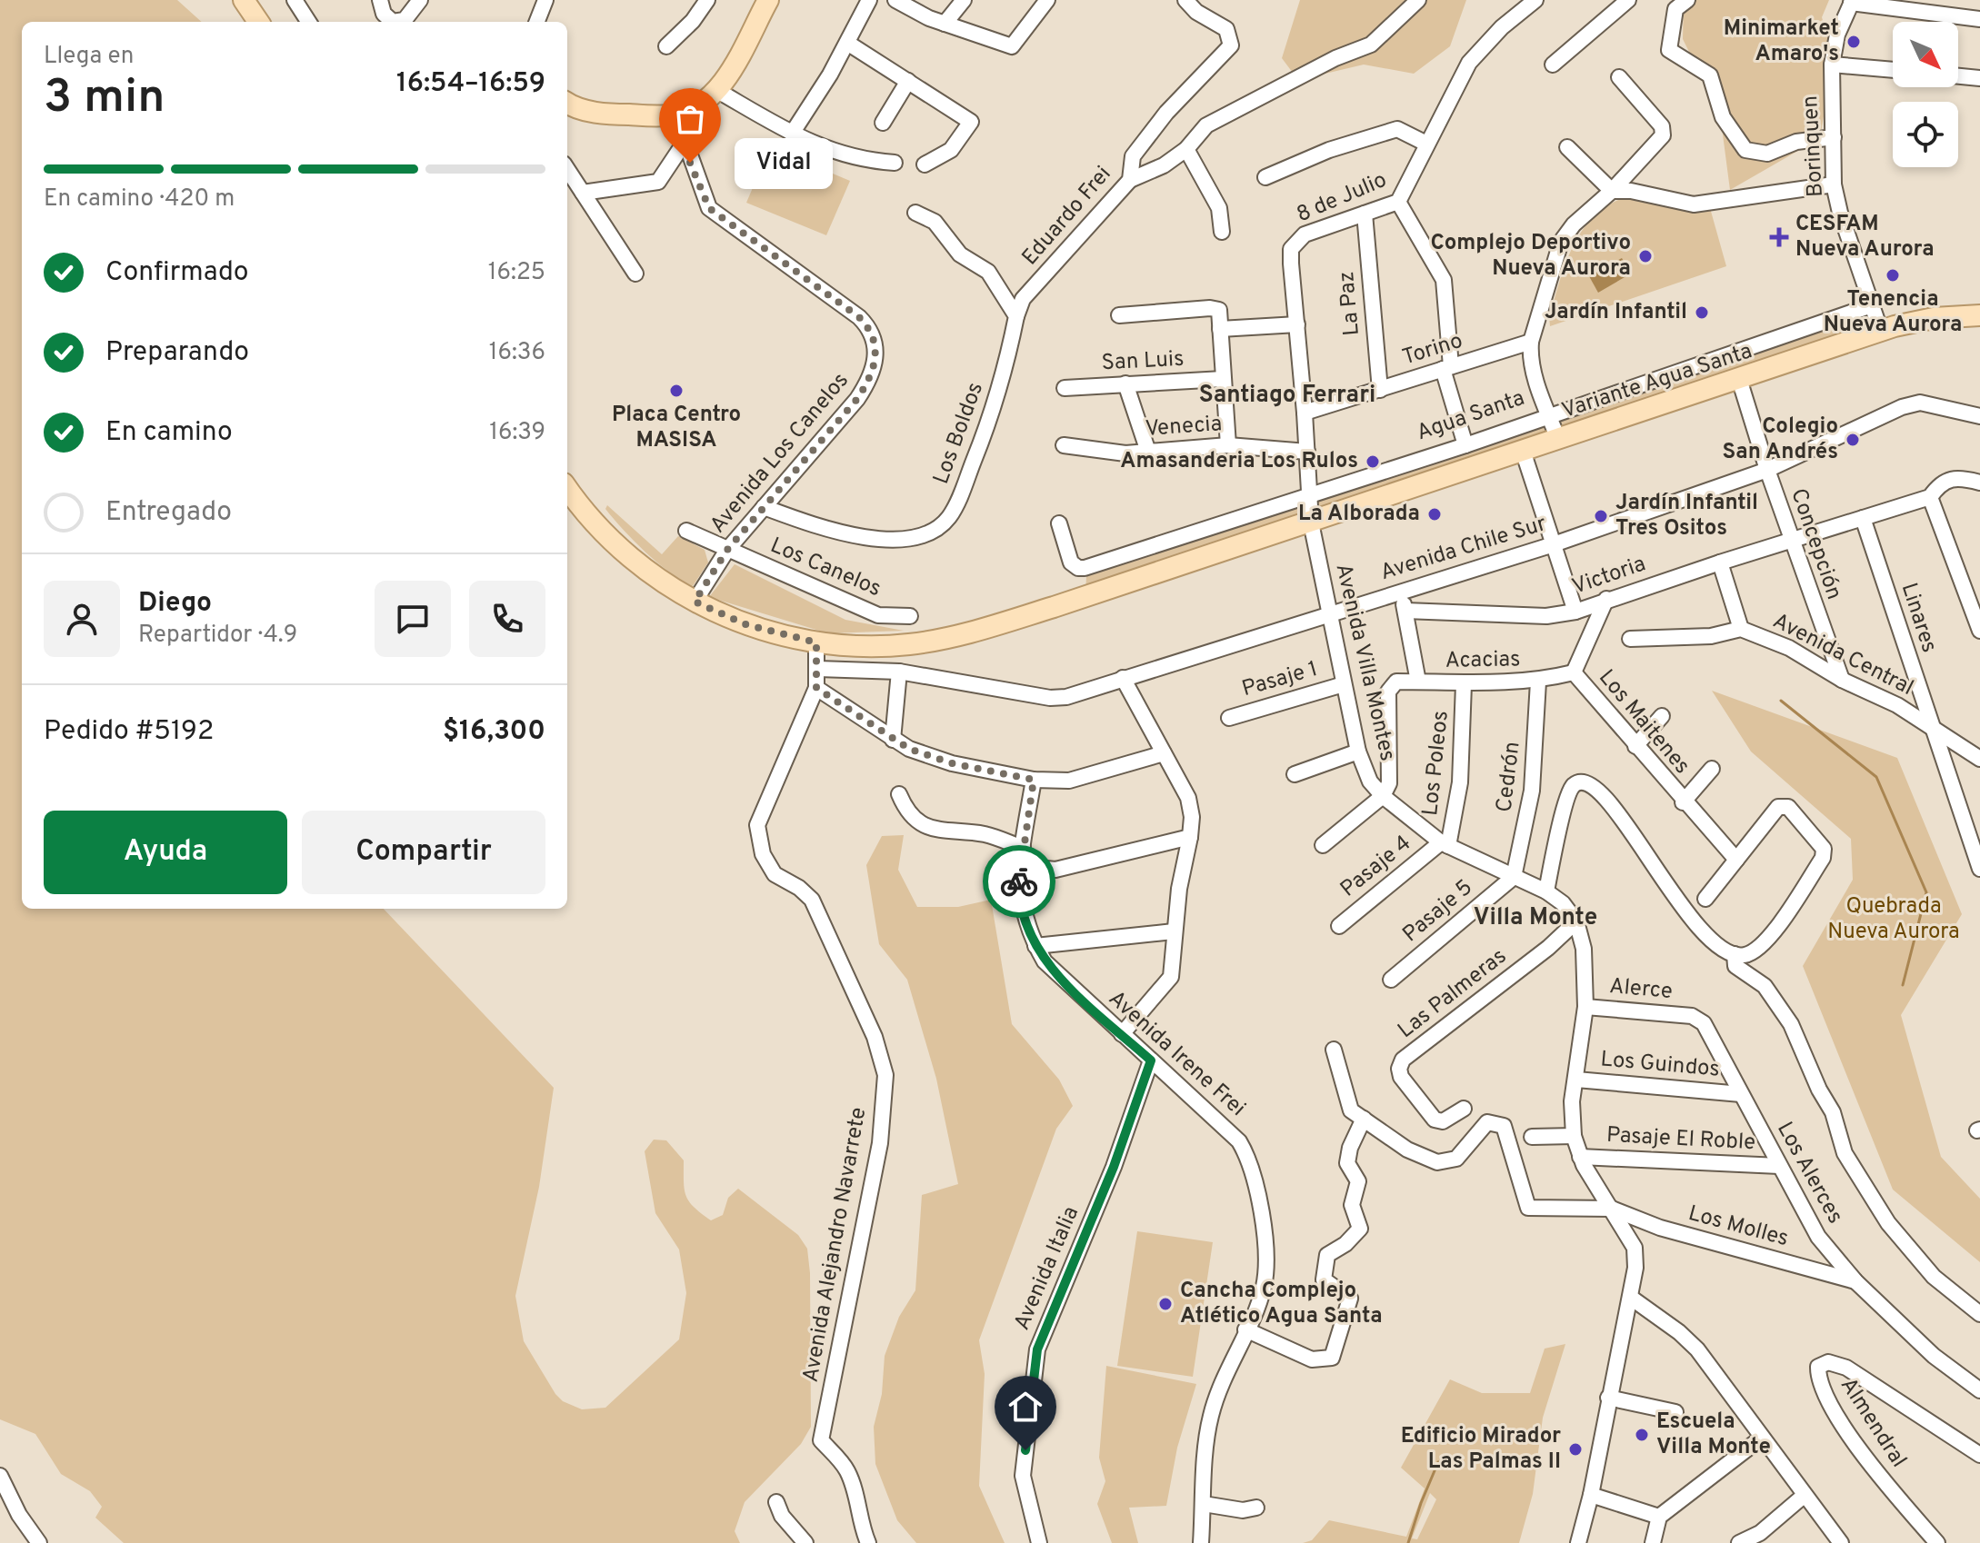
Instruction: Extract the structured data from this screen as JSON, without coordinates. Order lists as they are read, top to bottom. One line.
{"streets":{"main road":["Variante Agua Santa"],"street":["Borinquen","8 de Julio","Eduardo Frei","La Paz","Torino","San Luis","Agua Santa","Venecia","Los Boldos","Avenida Los Canelos","Concepción","Avenida Chile Sur","Los Canelos","Victoria","Linares","Avenida Central","Acacias","Avenida Villa Montes","Pasaje 1","Los Maitenes","Los Poleos","Cedrón","Pasaje 4","Pasaje 5","Alerce","Las Palmeras","Avenida Irene Frei","Los Guindos","Pasaje El Roble","Los Alerces","Los Molles","Avenida Alejandro Navarrete","Avenida Italia","Almendral"]},"crossings":[["Borinquen","Variante Agua Santa"],["Borinquen","Agua Santa"],["8 de Julio","La Paz"],["8 de Julio","Torino"],["8 de Julio","Variante Agua Santa"],["8 de Julio","Agua Santa"],["8 de Julio","Venecia"],["8 de Julio","Avenida Villa Montes"],["Eduardo Frei","Los Boldos"],["La Paz","Torino"],["Variante Agua Santa","Concepción"],["Variante Agua Santa","Avenida Villa Montes"],["Los Boldos","Avenida Los Canelos"],["Avenida Los Canelos","Los Canelos"],["Concepción","Avenida Chile Sur"],["Concepción","Victoria"],["Concepción","Avenida Central"],["Avenida Chile Sur","Avenida Villa Montes"],["Avenida Chile Sur","Avenida Alejandro Navarrete"],["Victoria","Linares"],["Victoria","Los Maitenes"],["Linares","Avenida Central"],["Acacias","Avenida Villa Montes"],["Acacias","Los Maitenes"],["Acacias","Los Poleos"],["Acacias","Cedrón"],["Avenida Villa Montes","Pasaje 1"],["Avenida Villa Montes","Los Poleos"],["Avenida Villa Montes","Cedrón"],["Avenida Villa Montes","Pasaje 4"],["Avenida Villa Montes","Pasaje 5"],["Avenida Villa Montes","Las Palmeras"],["Los Poleos","Pasaje 4"],["Cedrón","Pasaje 5"],["Alerce","Los Alerces"],["Avenida Irene Frei","Avenida Italia"],["Los Guindos","Los Alerces"],["Pasaje El Roble","Los Alerces"],["Los Alerces","Los Molles"]],"districts":["Santiago Ferrari","Villa Monte"],"parks":["Quebrada Nueva Aurora"],"places":{"other":["Minimarket Amaro's","Vidal","Complejo Deportivo Nueva Aurora","Tenencia Nueva Aurora","Jardín Infantil","Placa Centro MASISA","Colegio San Andrés","Amasanderia Los Rulos","La Alborada","Jardín Infantil Tres Ositos","Cancha Complejo Atlético Agua Santa","Escuela Villa Monte","Edificio Mirador Las Palmas II"],"health":["CESFAM Nueva Aurora"]},"north":"bottom right","page":{"heading":["3 min","Llega en","16:54–16:59"],"panel":["Diego","Repartidor · 4.9","Pedido #5192","$16,300"],"bubble":"Vidal","bar":"En camino · 420 m","list":[["Confirmado","16:25"],["Preparando","16:36"],["En camino","16:39"],"Entregado"],"buttons":["Ayuda","Compartir"]}}
